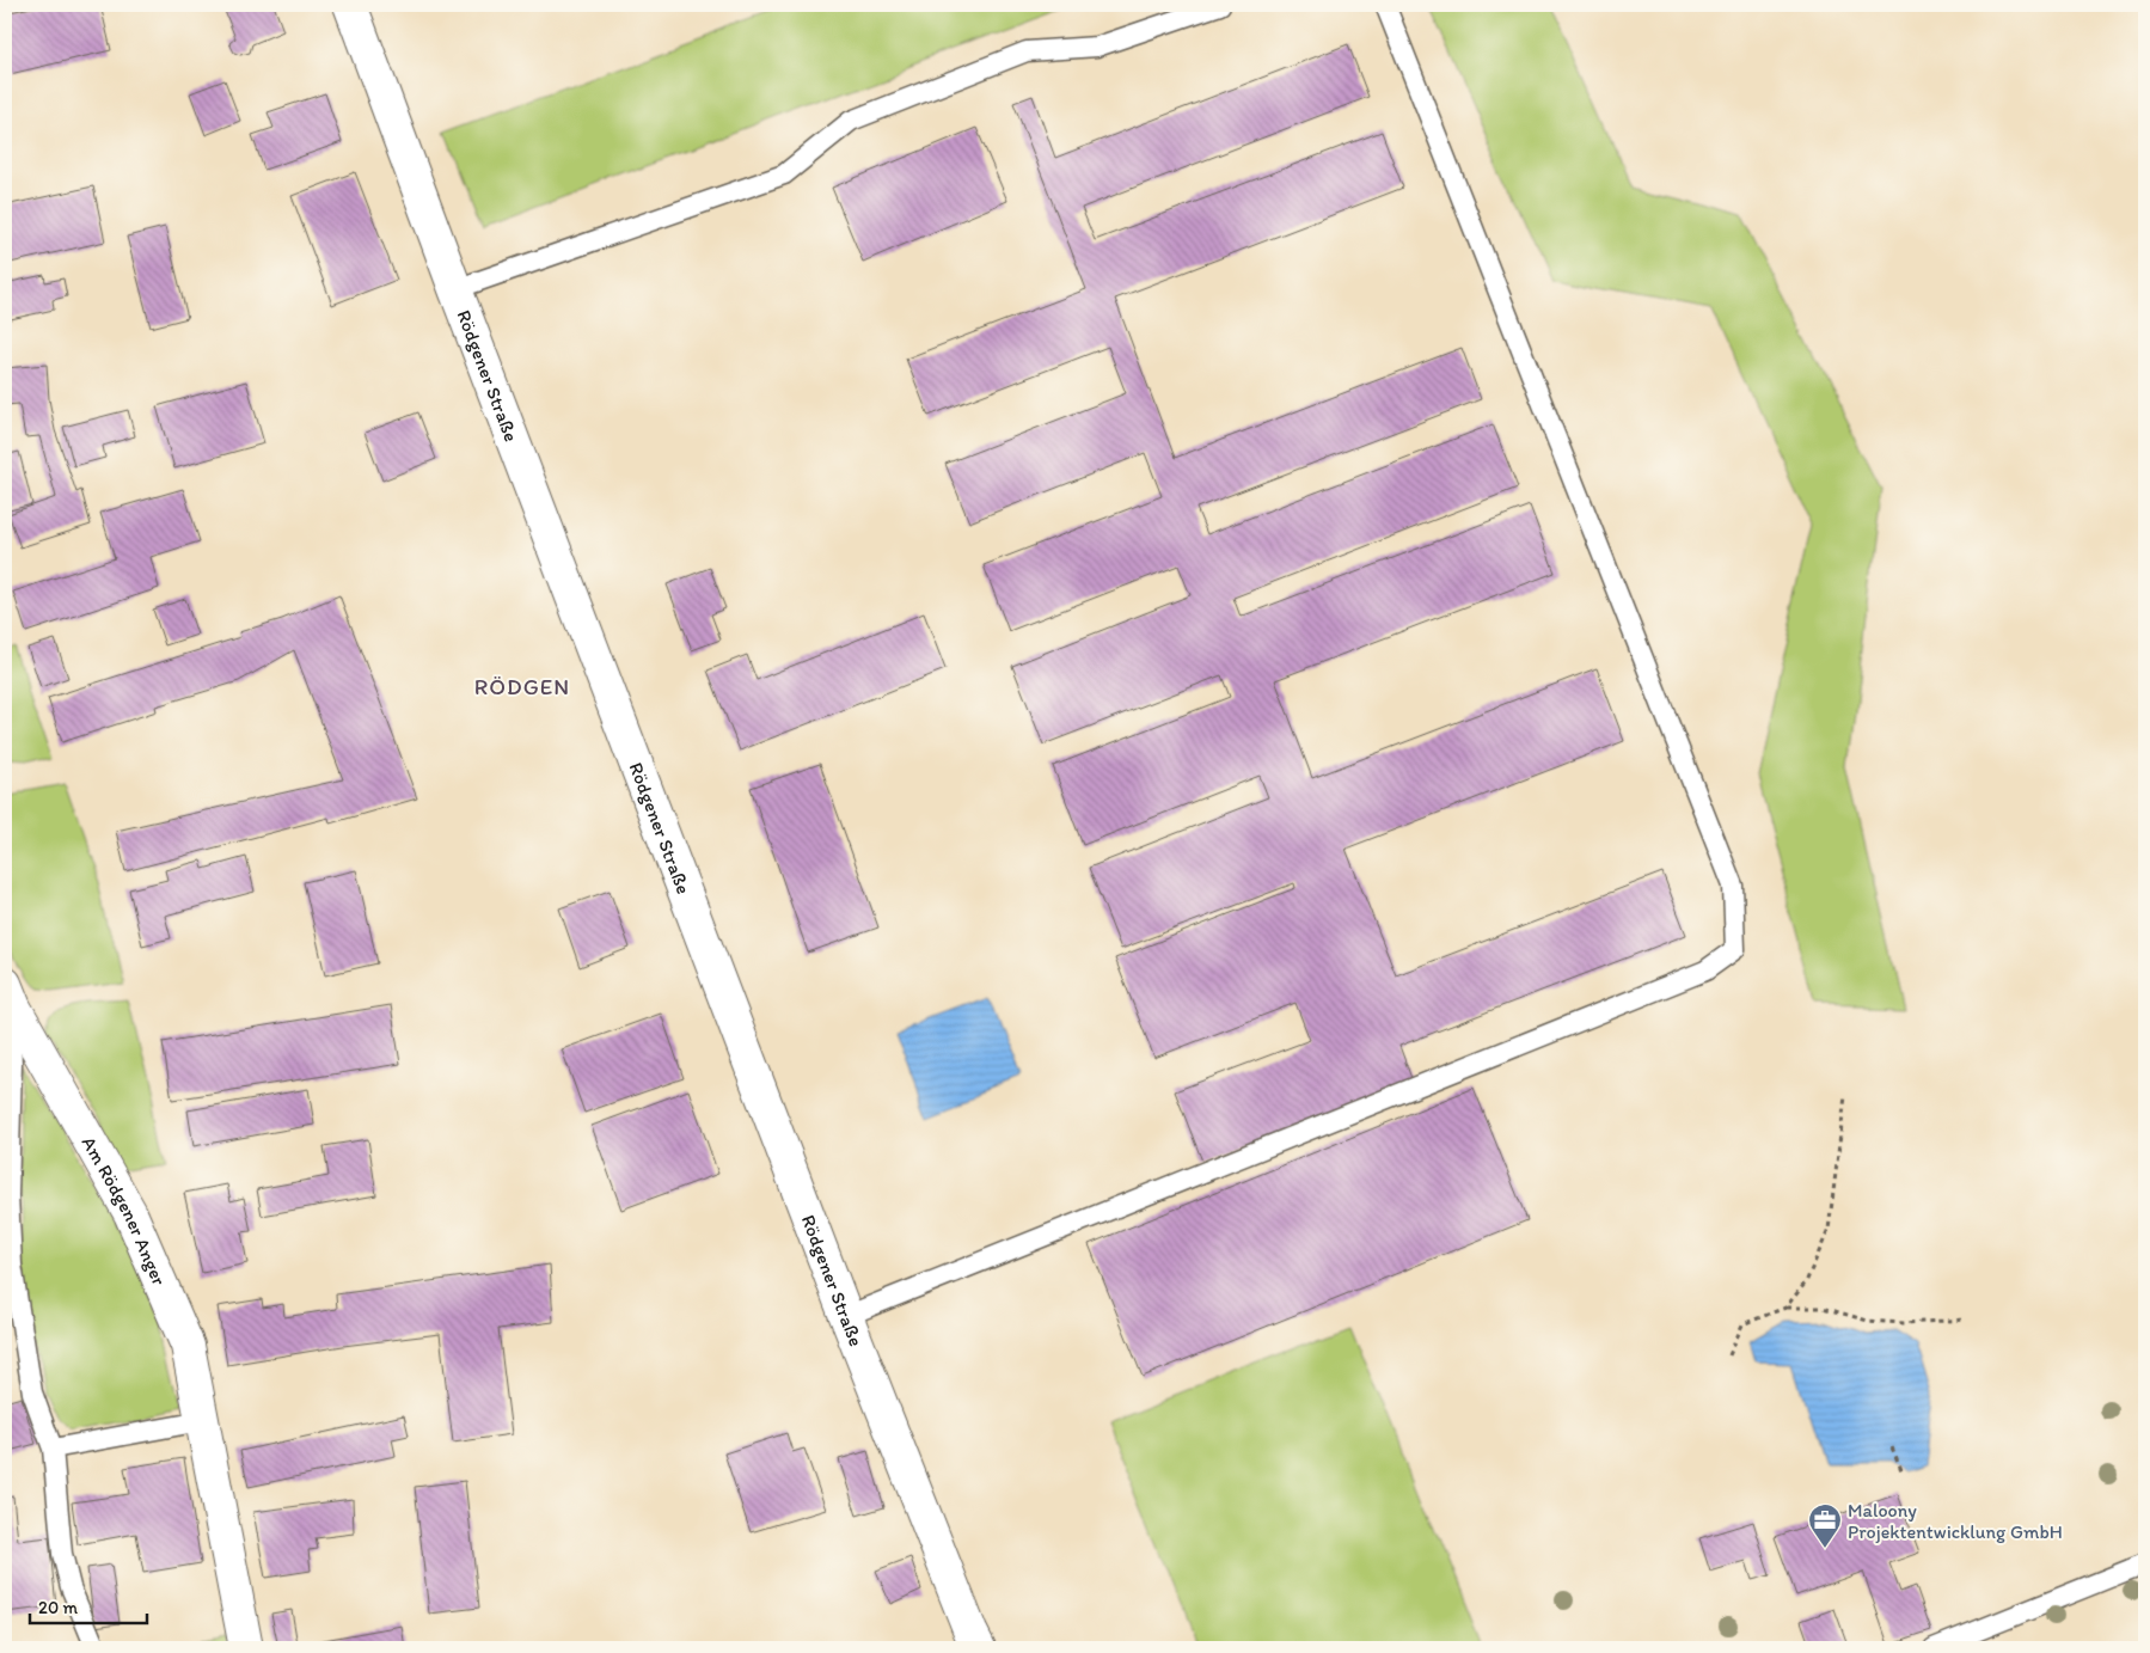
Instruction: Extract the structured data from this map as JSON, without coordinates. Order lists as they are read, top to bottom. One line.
{"streets":{"street":["Rödgener Straße","Am Rödgener Anger"]},"districts":["RÖDGEN"],"places":{"office":["Maloony Projektentwicklung GmbH"]},"scale_bar":"20 m"}
